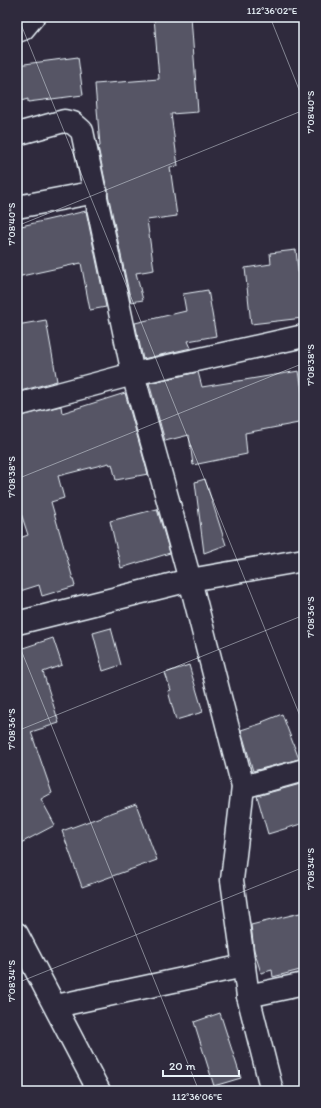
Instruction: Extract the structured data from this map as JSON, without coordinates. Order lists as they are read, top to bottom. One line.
{"scale_bar":"20 m","coordinates":["112°36'02\"E","7°08'40\"S","7°08'38\"S","7°08'36\"S","7°08'34\"S","112°36'06\"E"]}
